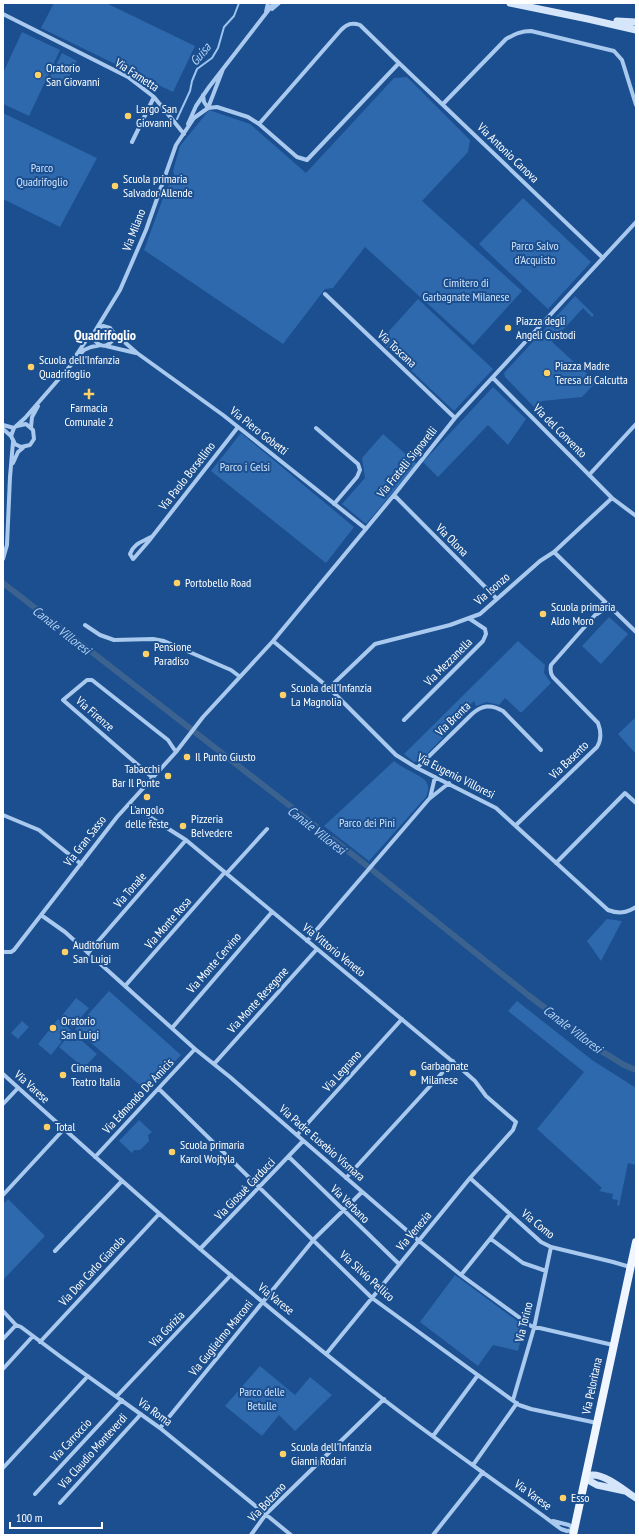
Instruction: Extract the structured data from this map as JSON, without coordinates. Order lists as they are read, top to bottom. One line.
{"streets":{"main road":["Via Peloritana"],"street":["Via Fametta","Via Antonio Canova","Via Milano","Via Toscana","Via Piero Gobetti","Via del Convento","Via Fratelli Signorelli","Via Paolo Borsellino","Via Olona","Via Isonzo","Via Mezzanella","Via Firenze","Via Brenta","Via Basento","Via Eugenio Villoresi","Via Gran Sasso","Via Tonale","Via Monte Rosa","Via Vittorio Veneto","Via Monte Cervino","Via Monte Resegone","Via Legnano","Via Varese","Via Edmondo De Amicis","Via Padre Eusebio Vismara","Via Giosuè Carducci","Via Verbano","Via Como","Via Venezia","Via Don Carlo Gianola","Via Silvio Pellico","Via Torino","Via Gorizia","Via Guglielmo Marconi","Via Roma","Via Carroccio","Via Claudio Monteverdi","Via Bolzano"]},"crossings":[["Via Fametta","Via Milano"],["Via Antonio Canova","Via Fratelli Signorelli"],["Via Milano","Via Piero Gobetti"],["Via Toscana","Via Fratelli Signorelli"],["Via Piero Gobetti","Via Fratelli Signorelli"],["Via Piero Gobetti","Via Paolo Borsellino"],["Via del Convento","Via Fratelli Signorelli"],["Via del Convento","Via Isonzo"],["Via Fratelli Signorelli","Via Olona"],["Via Fratelli Signorelli","Via Eugenio Villoresi"],["Via Fratelli Signorelli","Via Gran Sasso"],["Via Olona","Via Isonzo"],["Via Isonzo","Via Mezzanella"],["Via Isonzo","Via Eugenio Villoresi"],["Via Firenze","Via Gran Sasso"],["Via Brenta","Via Eugenio Villoresi"],["Via Basento","Via Eugenio Villoresi"],["Via Gran Sasso","Via Vittorio Veneto"],["Via Gran Sasso","Via Padre Eusebio Vismara"],["Via Tonale","Via Vittorio Veneto"],["Via Tonale","Via Padre Eusebio Vismara"],["Via Monte Rosa","Via Vittorio Veneto"],["Via Monte Rosa","Via Padre Eusebio Vismara"],["Via Vittorio Veneto","Via Monte Cervino"],["Via Vittorio Veneto","Via Monte Resegone"],["Via Vittorio Veneto","Via Legnano"],["Via Vittorio Veneto","Via Venezia"],["Via Monte Cervino","Via Padre Eusebio Vismara"],["Via Monte Resegone","Via Padre Eusebio Vismara"],["Via Legnano","Via Padre Eusebio Vismara"],["Via Varese","Via Edmondo De Amicis"],["Via Varese","Via Giosuè Carducci"],["Via Varese","Via Venezia"],["Via Varese","Via Don Carlo Gianola"],["Via Varese","Via Gorizia"],["Via Varese","Via Guglielmo Marconi"],["Via Varese","Via Peloritana"],["Via Varese","Via Bolzano"],["Via Edmondo De Amicis","Via Padre Eusebio Vismara"],["Via Edmondo De Amicis","Via Silvio Pellico"],["Via Padre Eusebio Vismara","Via Giosuè Carducci"],["Via Padre Eusebio Vismara","Via Venezia"],["Via Padre Eusebio Vismara","Via Torino"],["Via Padre Eusebio Vismara","Via Guglielmo Marconi"],["Via Padre Eusebio Vismara","Via Peloritana"],["Via Giosuè Carducci","Via Verbano"],["Via Giosuè Carducci","Via Silvio Pellico"],["Via Verbano","Via Venezia"],["Via Verbano","Via Guglielmo Marconi"],["Via Como","Via Venezia"],["Via Como","Via Torino"],["Via Como","Via Peloritana"],["Via Venezia","Via Silvio Pellico"],["Via Don Carlo Gianola","Via Roma"],["Via Silvio Pellico","Via Torino"],["Via Silvio Pellico","Via Guglielmo Marconi"],["Via Silvio Pellico","Via Peloritana"],["Via Gorizia","Via Roma"],["Via Guglielmo Marconi","Via Roma"],["Via Roma","Via Carroccio"],["Via Roma","Via Claudio Monteverdi"],["Via Roma","Via Bolzano"]],"districts":["Quadrifoglio"],"water":["Guisa","Canale Villoresi"],"parks":["Parco Quadrifoglio","Parco Salvo d'Acquisto","Cimitero di Garbagnate Milanese","Parco i Gelsi","Parco dei Pini","Parco delle Betulle"],"places":{"other":["Oratorio San Giovanni","Largo San Giovanni","Scuola primaria Salvador Allende","Piazza degli Angeli Custodi","Scuola dell'Infanzia Quadrifoglio","Piazza Madre Teresa di Calcutta","Portobello Road","Scuola primaria Aldo Moro","Pensione Paradiso","Scuola dell'Infanzia La Magnolia","Il Punto Giusto","Tabacchi Bar Il Ponte","L'angolo delle feste","Pizzeria Belvedere","Auditorium San Luigi","Oratorio San Luigi","Garbagnate Milanese","Cinema Teatro Italia","Total","Scuola primaria Karol Wojtyla","Scuola dell'Infanzia Gianni Rodari","Esso"],"health":["Farmacia Comunale 2"]},"scale_bar":"100 m"}
